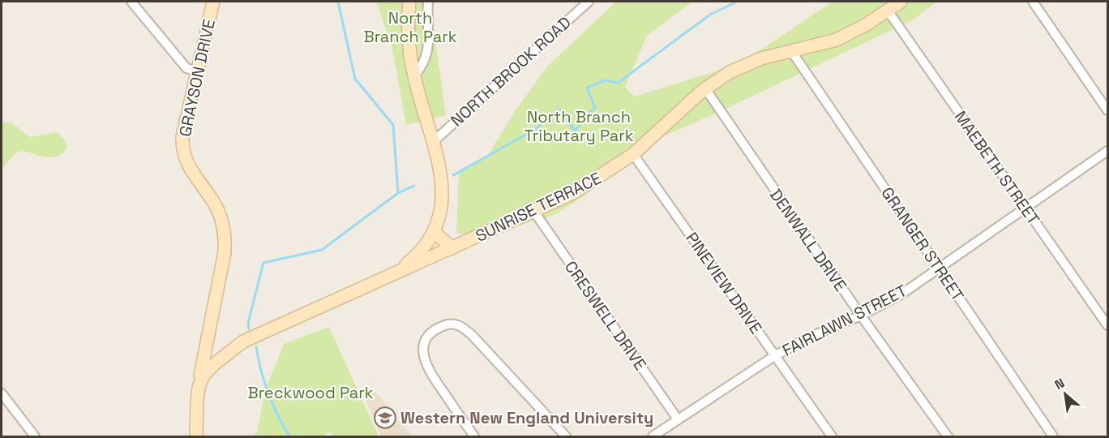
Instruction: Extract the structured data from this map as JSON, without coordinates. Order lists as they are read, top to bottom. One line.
{"streets":{"street":["NORTH BROOK ROAD","GRAYSON DRIVE","MAEBETH STREET","SUNRISE TERRACE","DENWALL DRIVE","GRANGER STREET","PINEVIEW DRIVE","CRESWELL DRIVE","FAIRLAWN STREET"]},"crossings":[["MAEBETH STREET","SUNRISE TERRACE"],["MAEBETH STREET","FAIRLAWN STREET"],["SUNRISE TERRACE","DENWALL DRIVE"],["SUNRISE TERRACE","GRANGER STREET"],["SUNRISE TERRACE","PINEVIEW DRIVE"],["SUNRISE TERRACE","CRESWELL DRIVE"],["DENWALL DRIVE","FAIRLAWN STREET"],["GRANGER STREET","FAIRLAWN STREET"],["PINEVIEW DRIVE","FAIRLAWN STREET"],["CRESWELL DRIVE","FAIRLAWN STREET"]],"parks":["North Branch Park","North Branch Tributary Park","Breckwood Park"],"places":{"school or university":["Western New England University"]},"north":"top left"}
